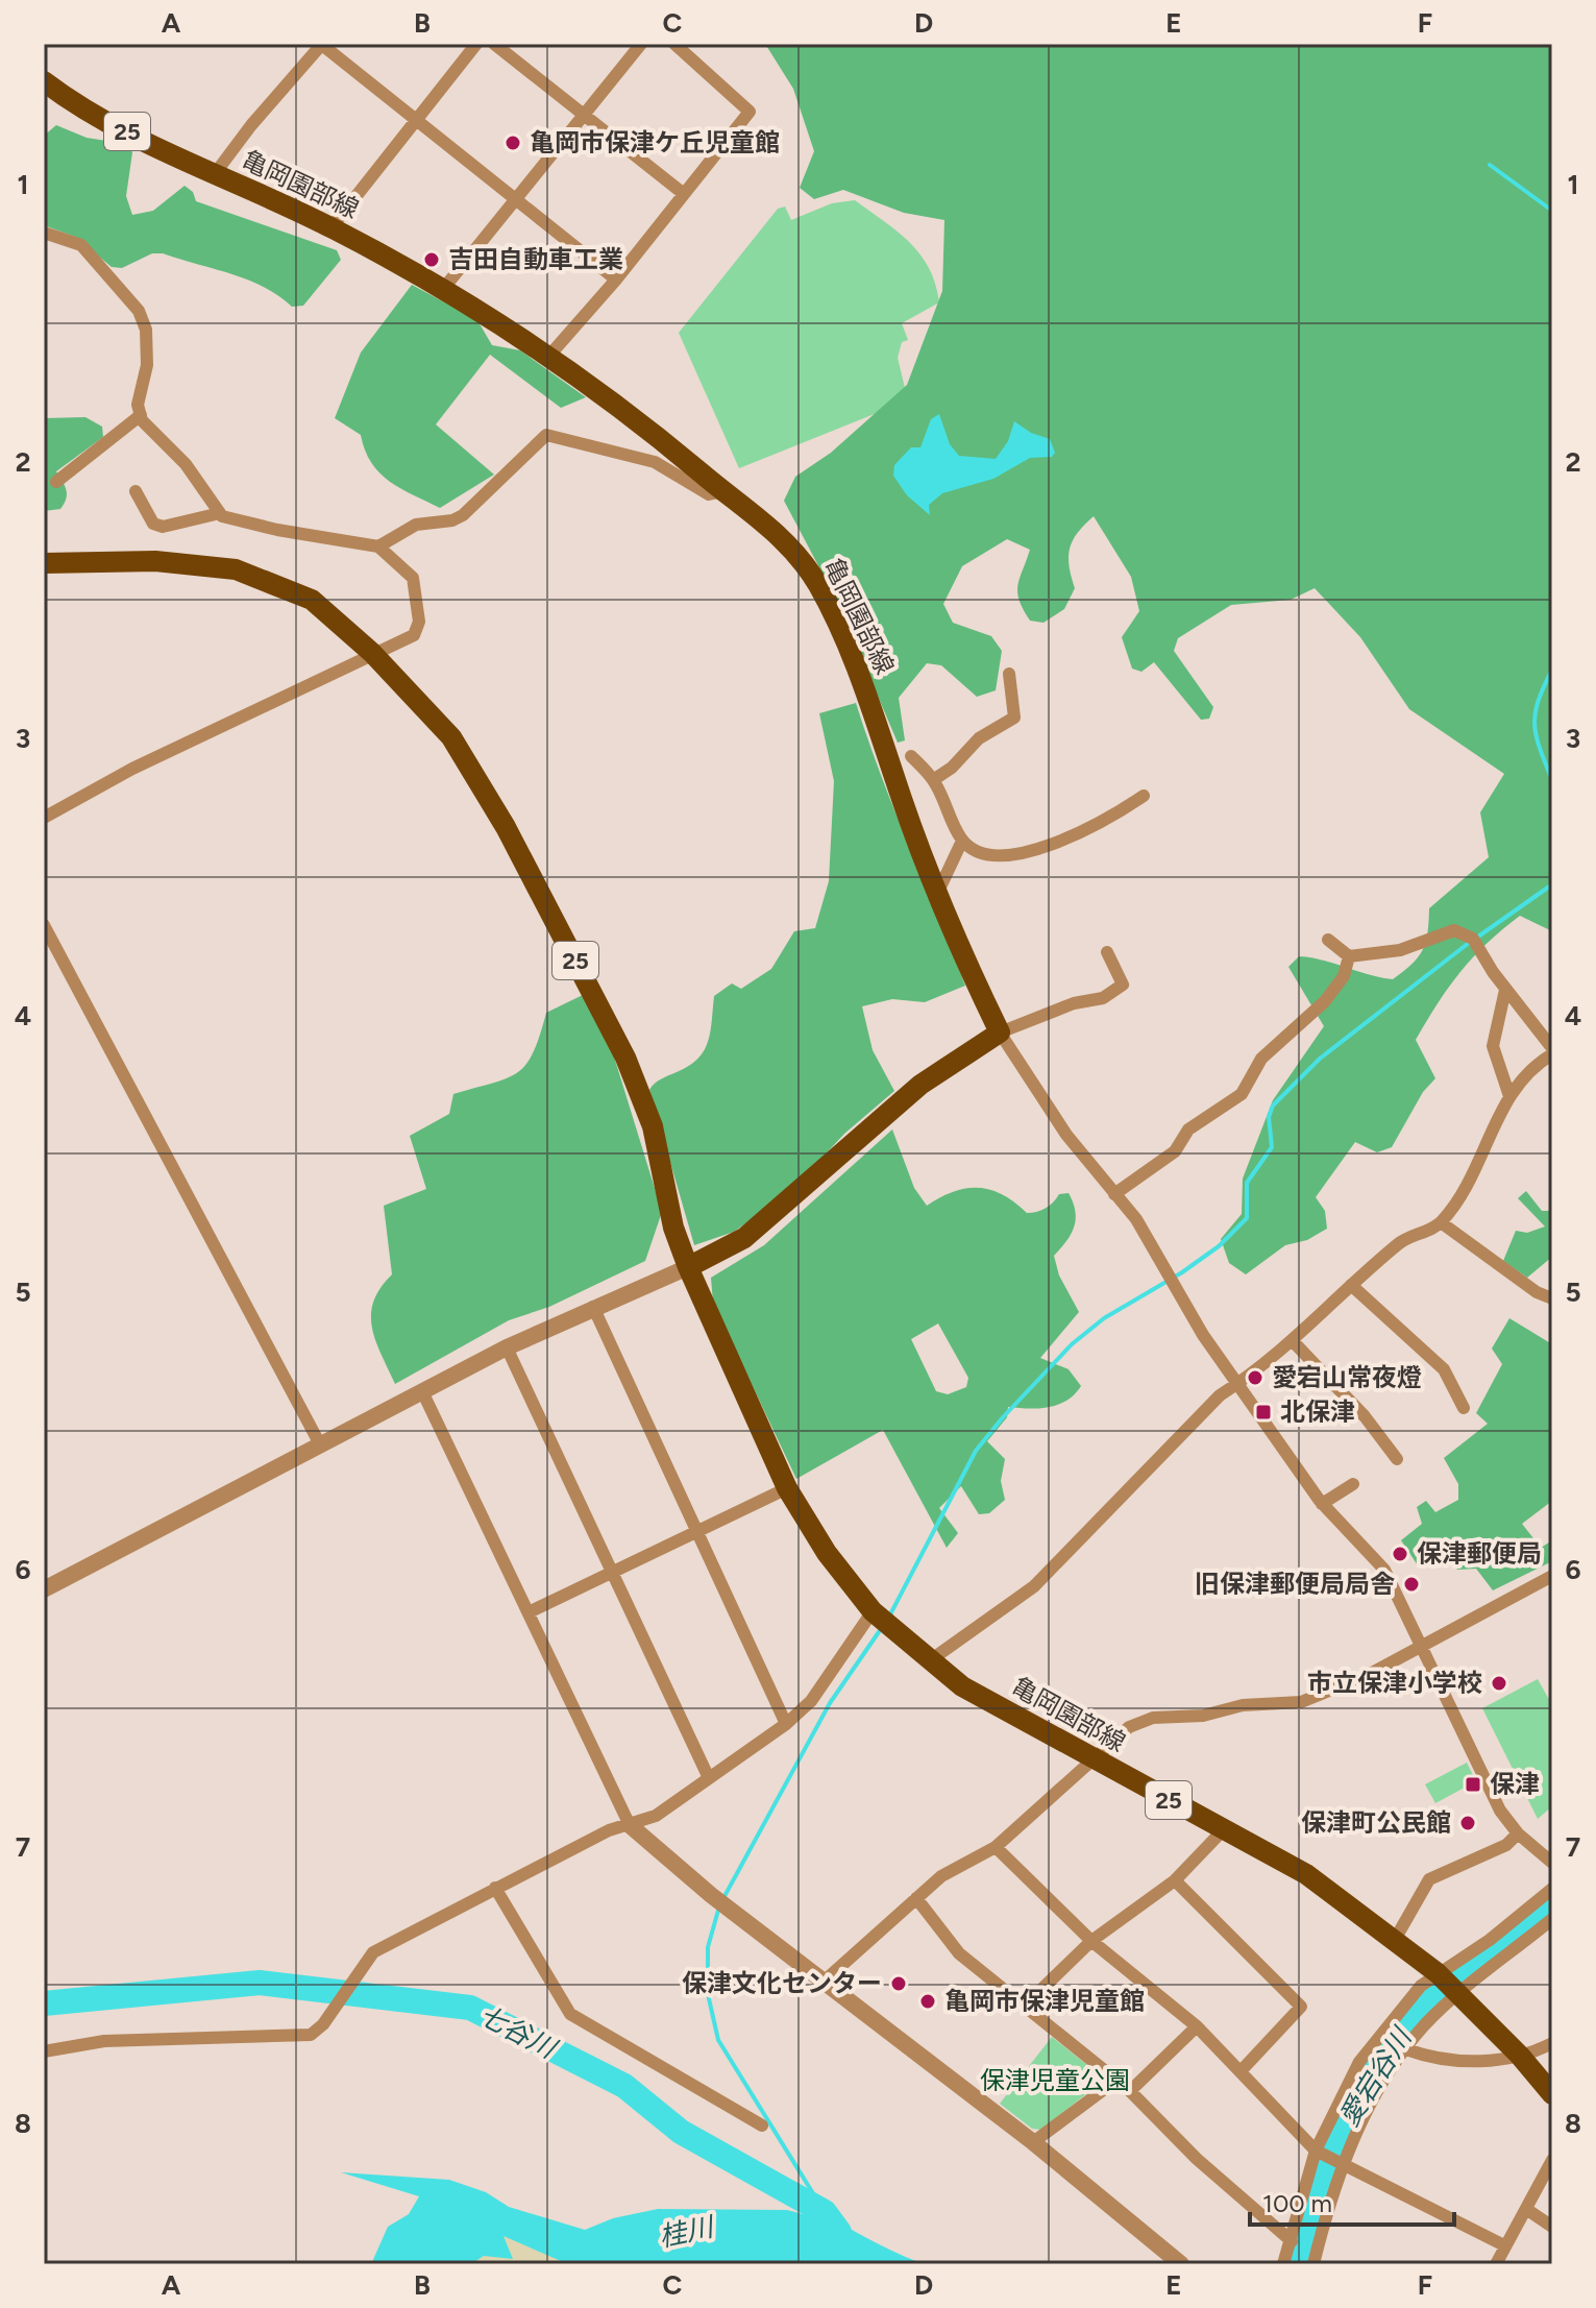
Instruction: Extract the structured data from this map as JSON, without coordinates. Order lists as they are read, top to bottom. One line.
{"streets":{"main road":["25","亀岡園部線"]},"water":["七谷川","愛宕谷川","桂川"],"parks":["保津児童公園"],"places":{"other":["亀岡市保津ケ丘児童館","吉田自動車工業","愛宕山常夜燈","保津郵便局","旧保津郵便局局舎","市立保津小学校","保津町公民館","保津文化センター","亀岡市保津児童館"],"transit":["北保津","保津"]},"scale_bar":"100 m","grid":{"columns":["A","B","C","D","E","F"],"rows":["1","2","3","4","5","6","7","8"]}}
